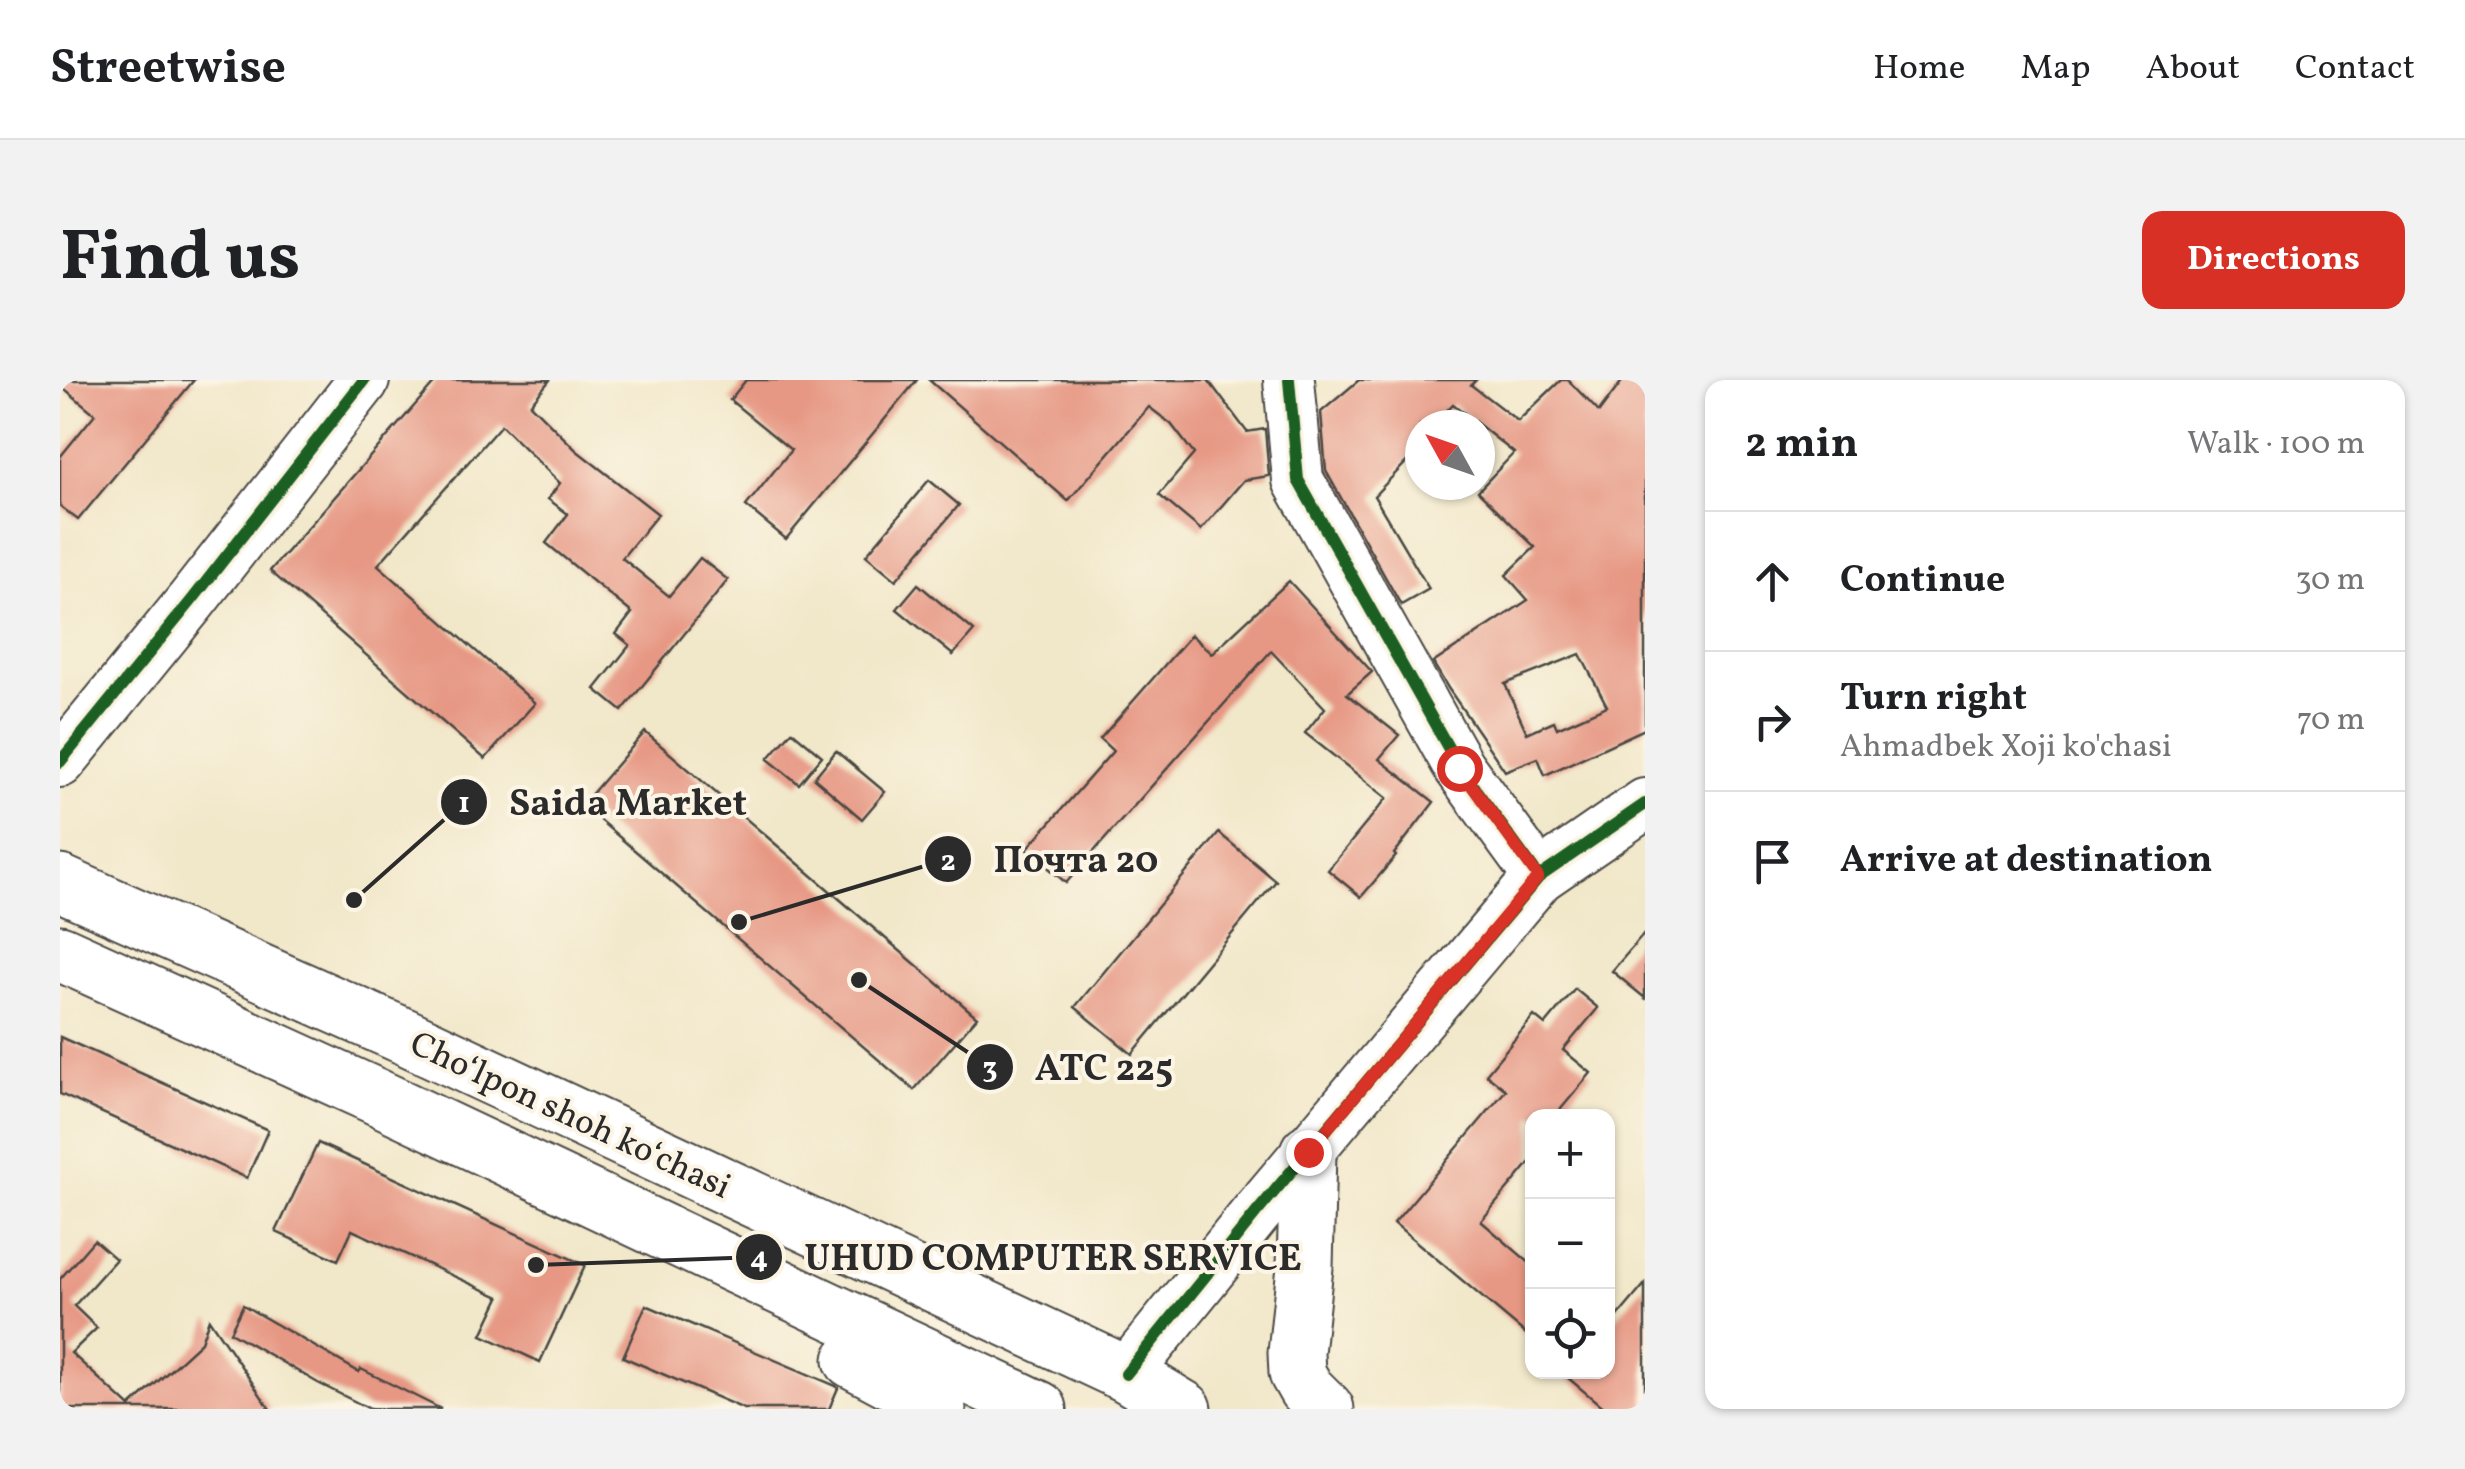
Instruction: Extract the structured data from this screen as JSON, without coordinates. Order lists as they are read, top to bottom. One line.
{"streets":{"main road":["Choʻlpon shoh koʻchasi"]},"places":["Saida Market","Почта 20","АТС 225","UHUD COMPUTER SERVICE"],"north":"top left","page":{"header":"Streetwise","nav":["Home","Map","About","Contact"],"title":"Find us","buttons":"Directions","heading":["2 min","Walk · 100 m"],"list":[["Continue","30 m"],["Turn right","Ahmadbek Xoji ko'chasi","70 m"],"Arrive at destination"],"map_buttons":["+","−"]}}
